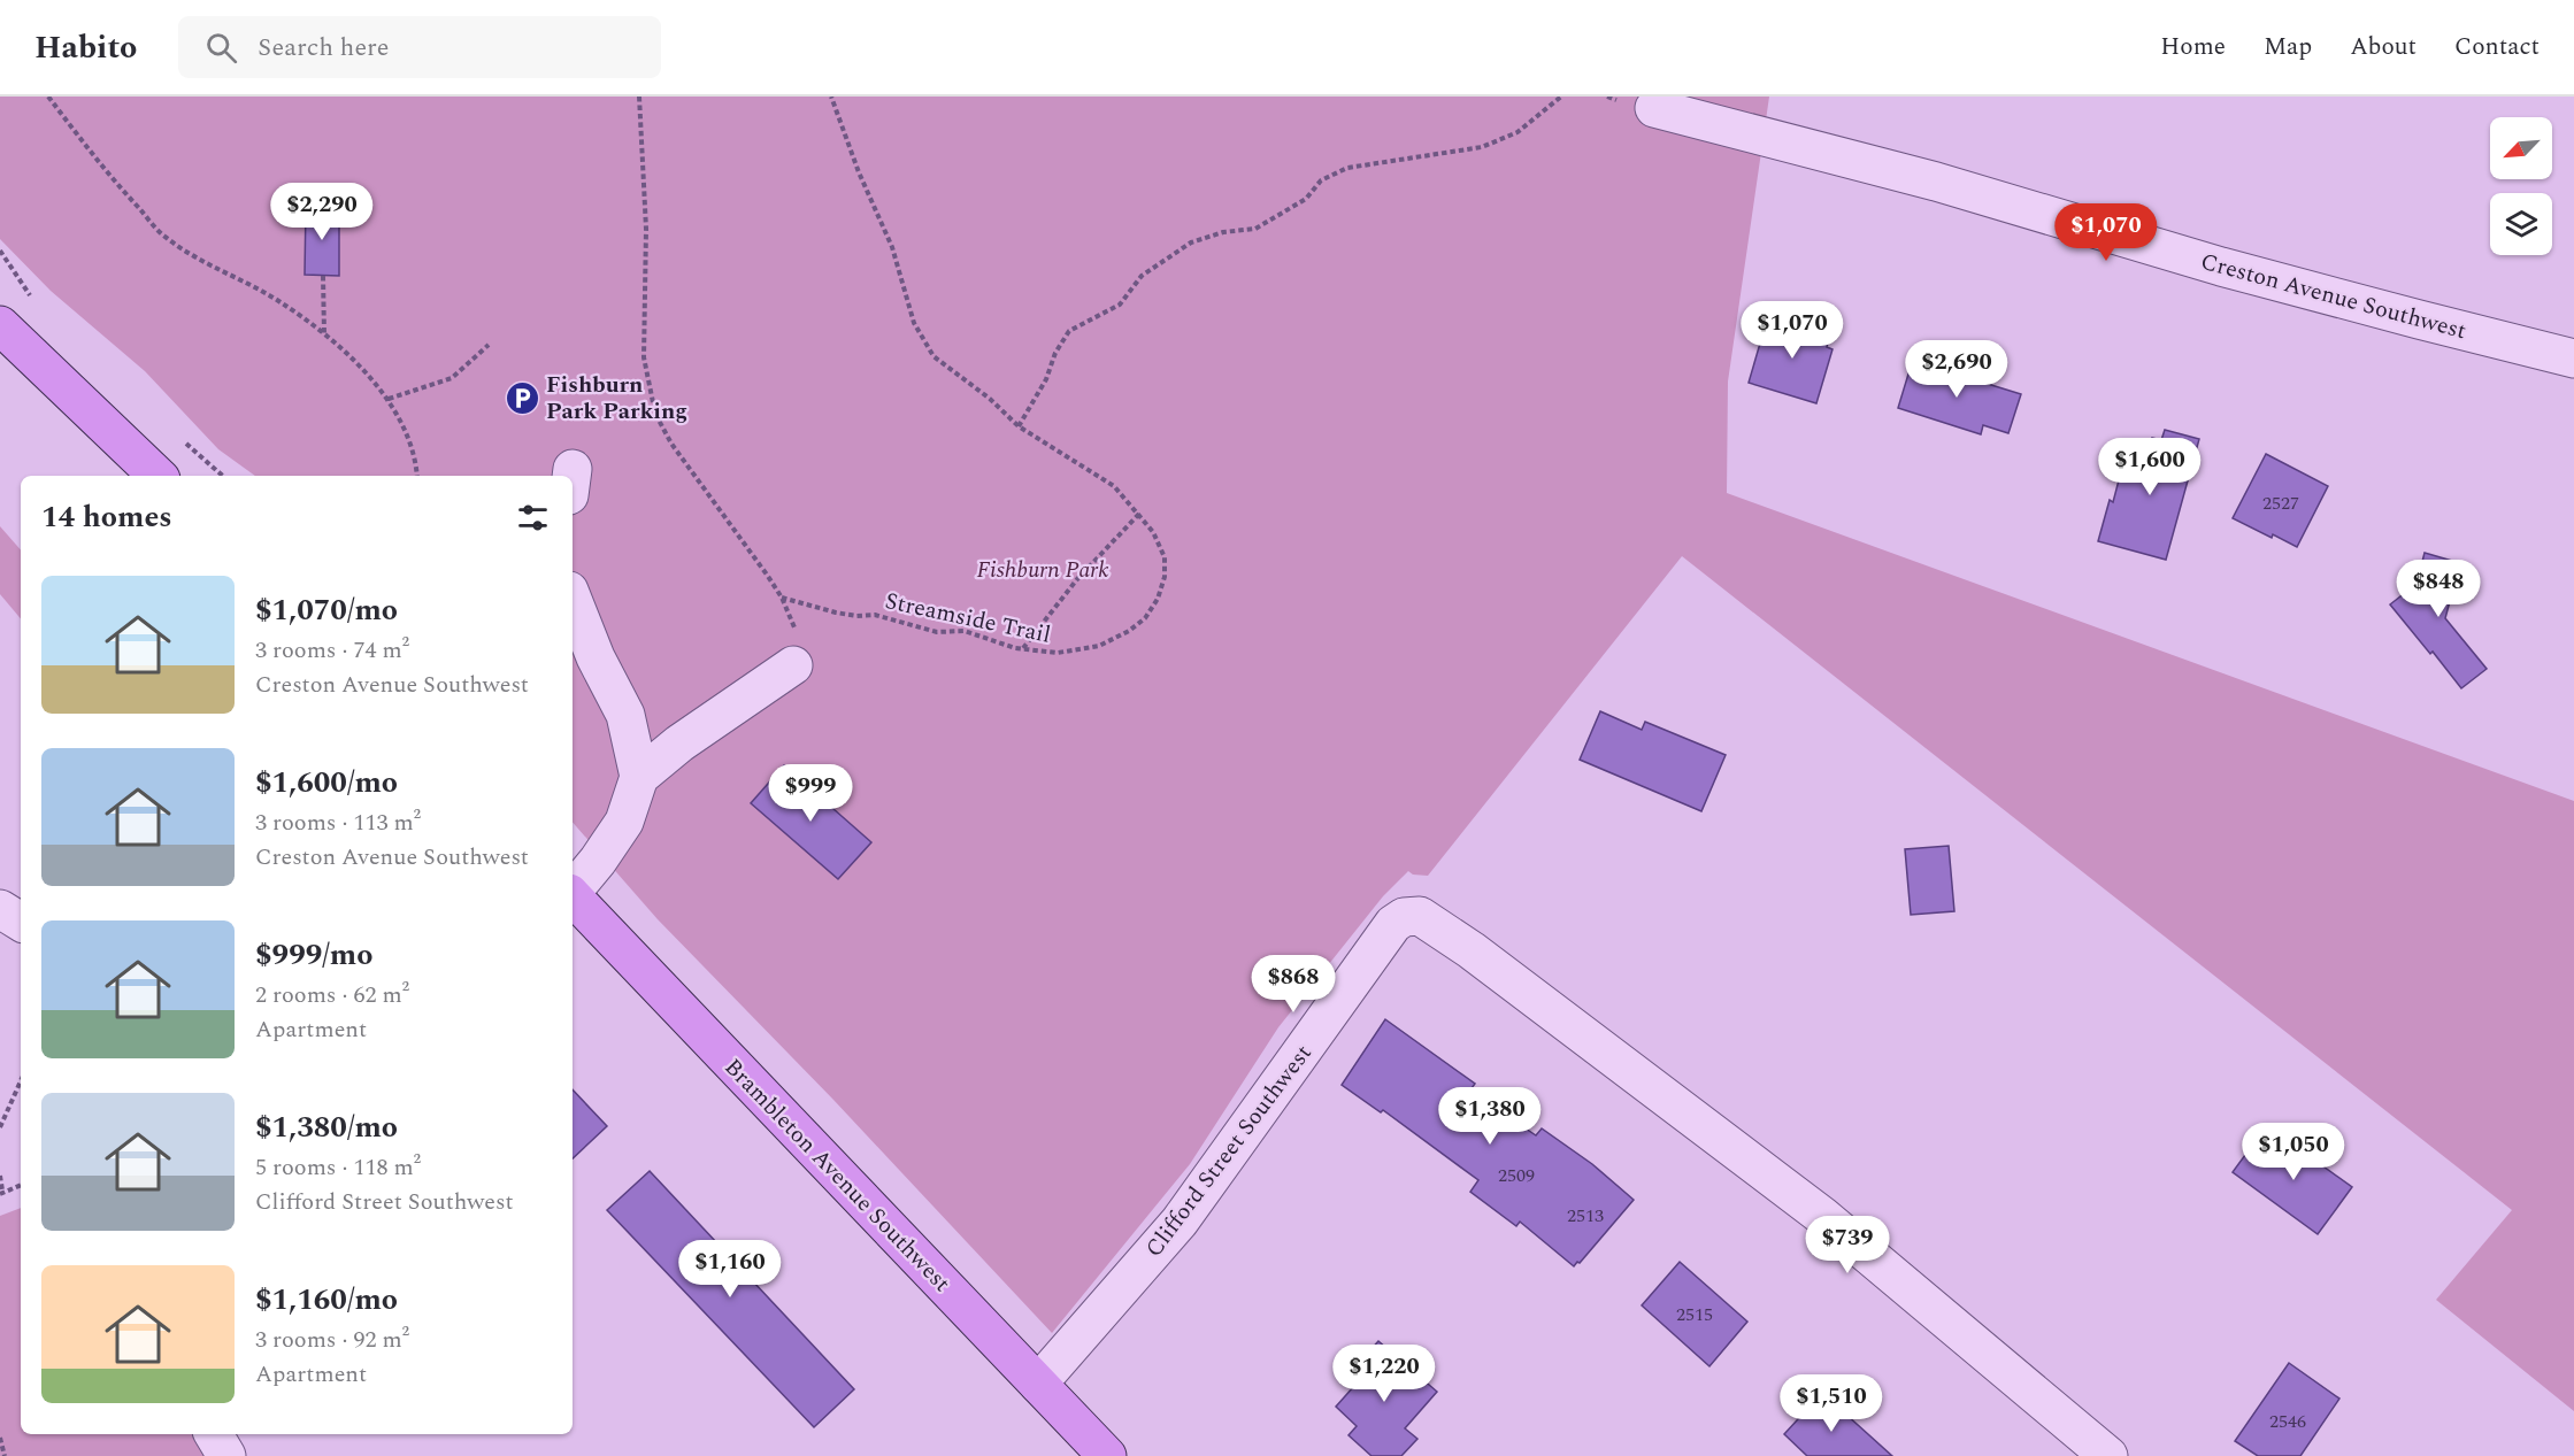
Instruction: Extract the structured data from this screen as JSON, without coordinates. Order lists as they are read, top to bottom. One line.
{"streets":{"main road":["Brambleton Avenue Southwest"],"street":["Creston Avenue Southwest","Clifford Street Southwest"],"path":["Streamside Trail"]},"crossings":[["Clifford Street Southwest","Brambleton Avenue Southwest"]],"parks":["Fishburn Park"],"places":{"parking":["Fishburn Park Parking"]},"house_numbers":["2527","2509","2513","2515","2546"],"north":"bottom left","page":{"header":"Habito","search":"Search here","nav":["Home","Map","About","Contact"],"price":["$2,290","$1,070","$1,070","$2,690","$1,600","$848","$999","$868","$1,380","$1,050","$739","$1,160","$1,220","$1,510"],"heading":"14 homes","list":[{"name":"$1,070/mo","note":"3 rooms · 74 m² · Creston Avenue Southwest"},{"name":"$1,600/mo","note":"3 rooms · 113 m² · Creston Avenue Southwest"},{"name":"$999/mo","note":"2 rooms · 62 m² · Apartment"},{"name":"$1,380/mo","note":"5 rooms · 118 m² · Clifford Street Southwest"},{"name":"$1,160/mo","note":"3 rooms · 92 m² · Apartment"}]}}
